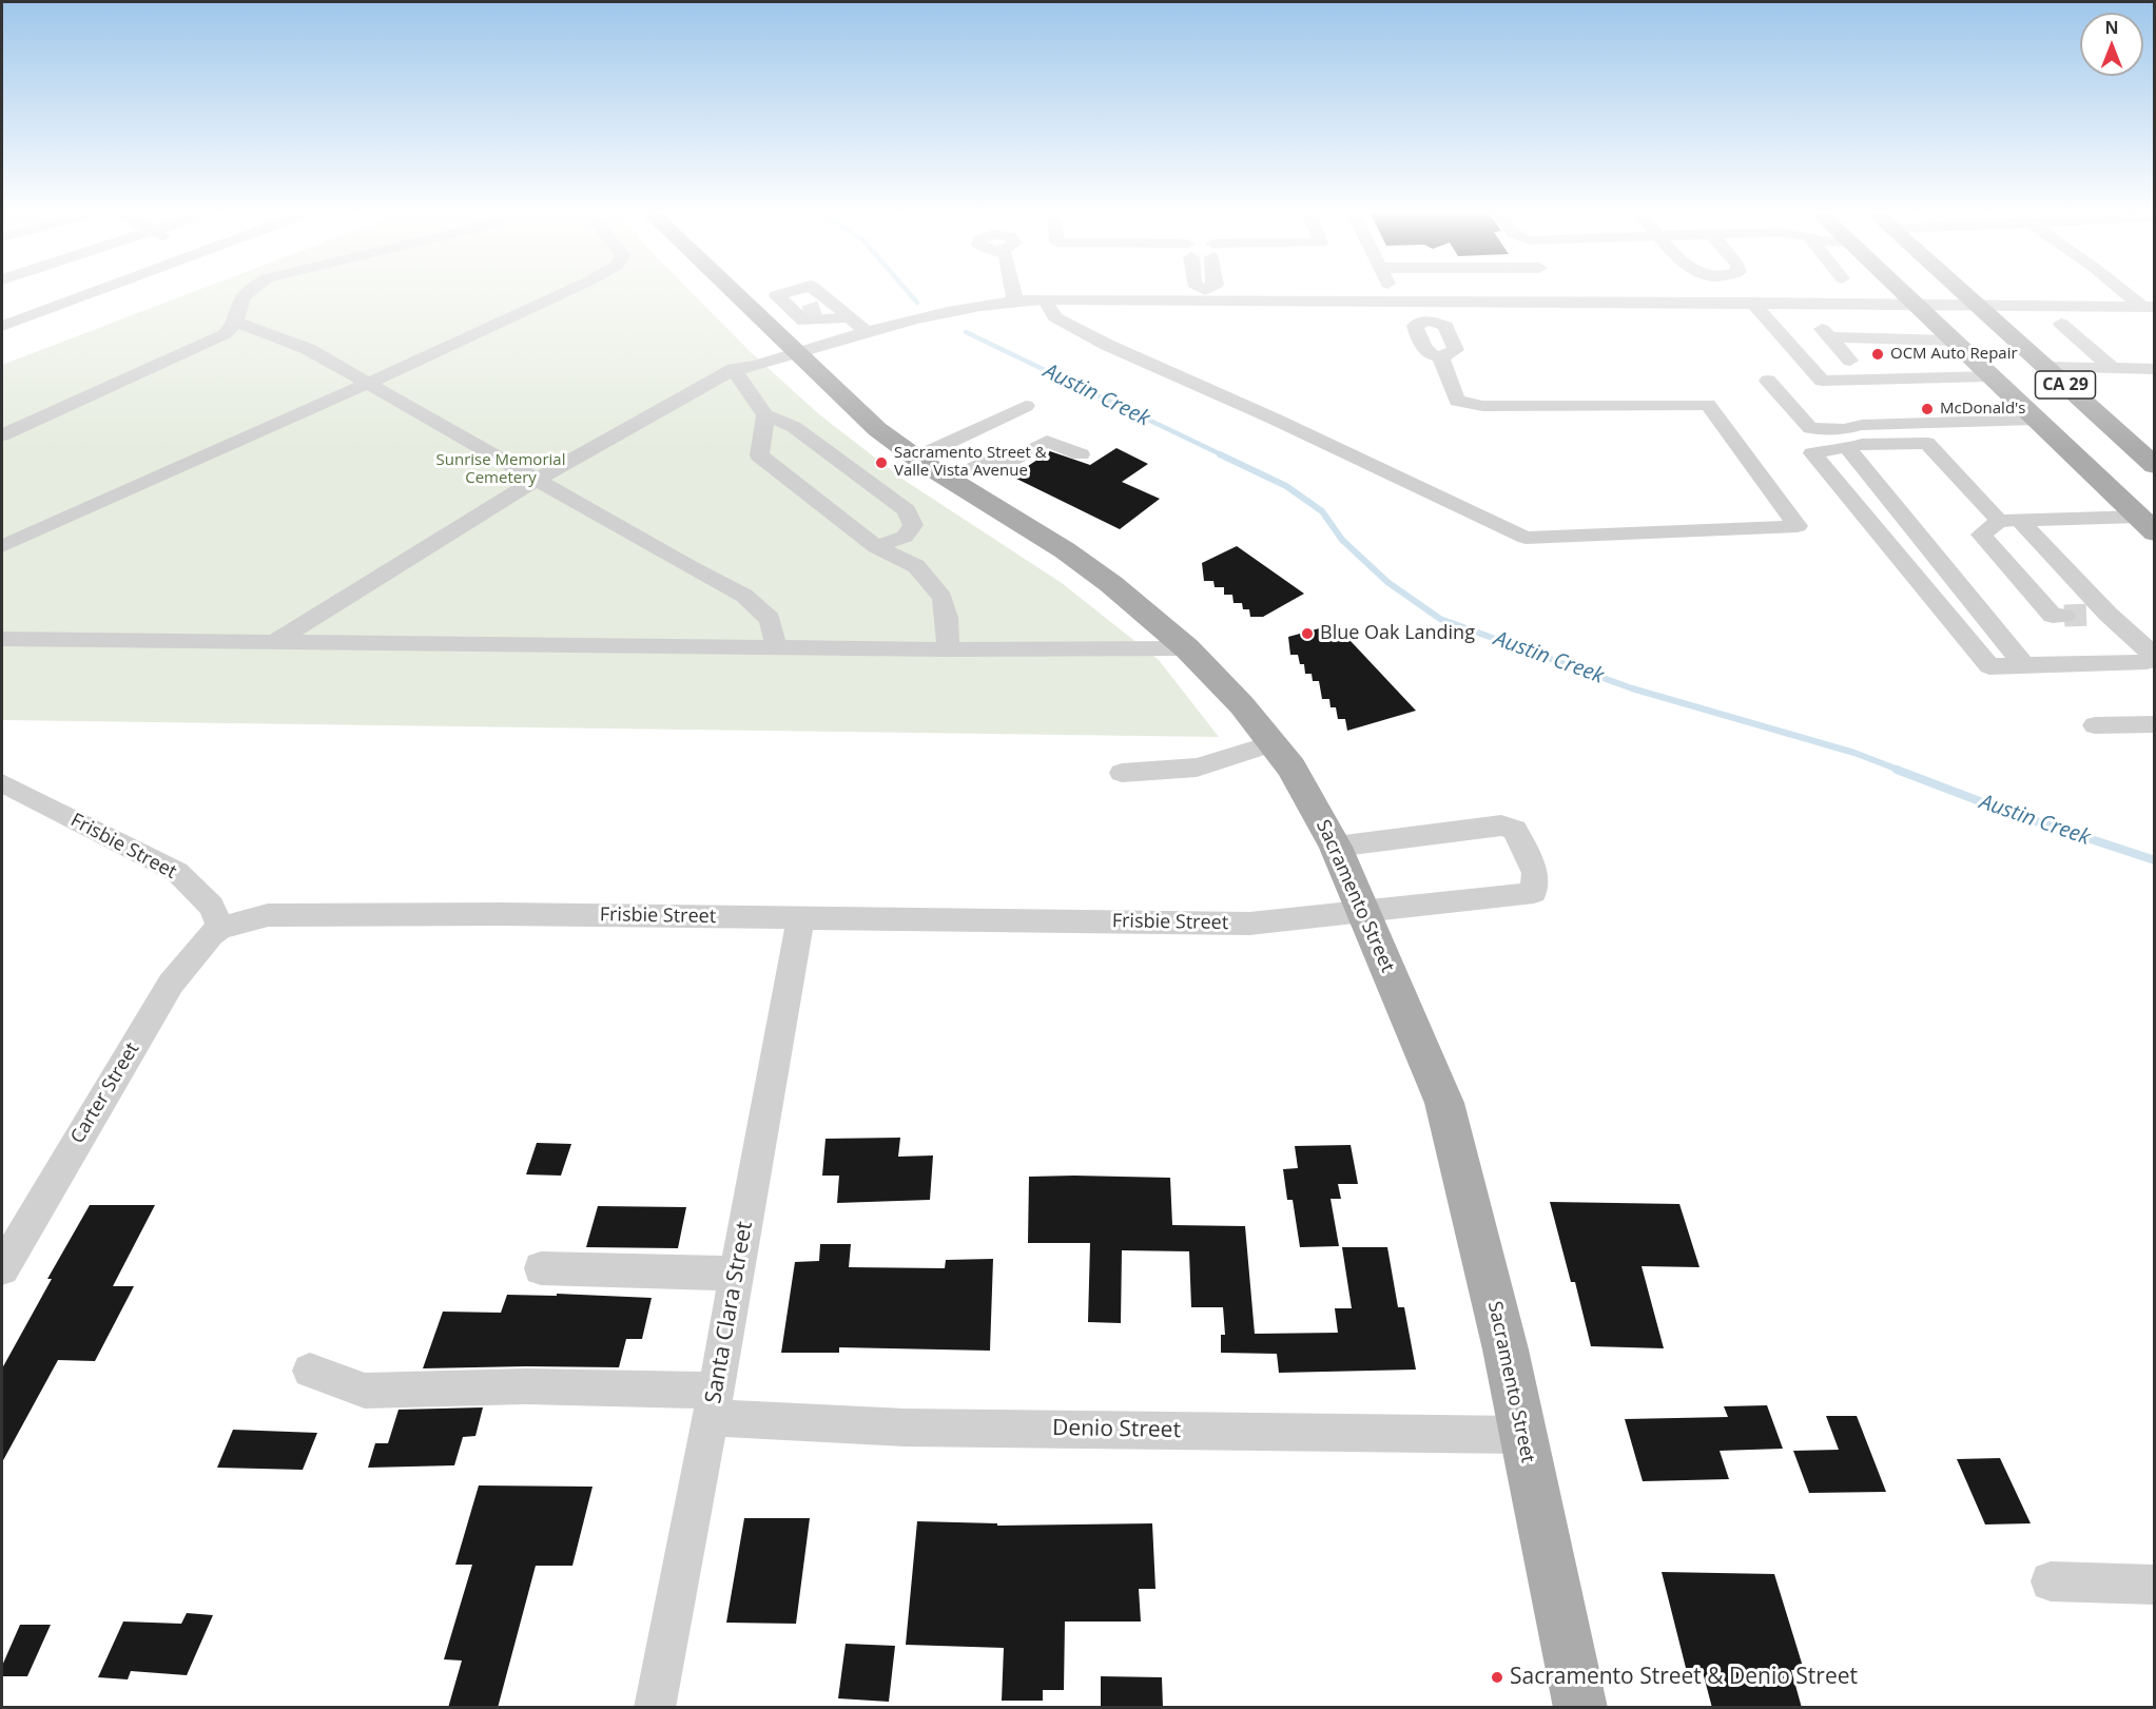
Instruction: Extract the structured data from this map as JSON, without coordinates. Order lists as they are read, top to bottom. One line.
{"streets":{"main road":["CA 29","Sacramento Street"],"street":["Frisbie Street","Carter Street","Santa Clara Street","Denio Street"]},"crossings":[["Frisbie Street","Sacramento Street"],["Frisbie Street","Carter Street"],["Frisbie Street","Santa Clara Street"],["Sacramento Street","Denio Street"],["Santa Clara Street","Denio Street"]],"water":["Austin Creek"],"parks":["Sunrise Memorial Cemetery"],"places":["OCM Auto Repair","McDonald's","Sacramento Street & Valle Vista Avenue","Blue Oak Landing","Sacramento Street & Denio Street"],"north":"top"}
